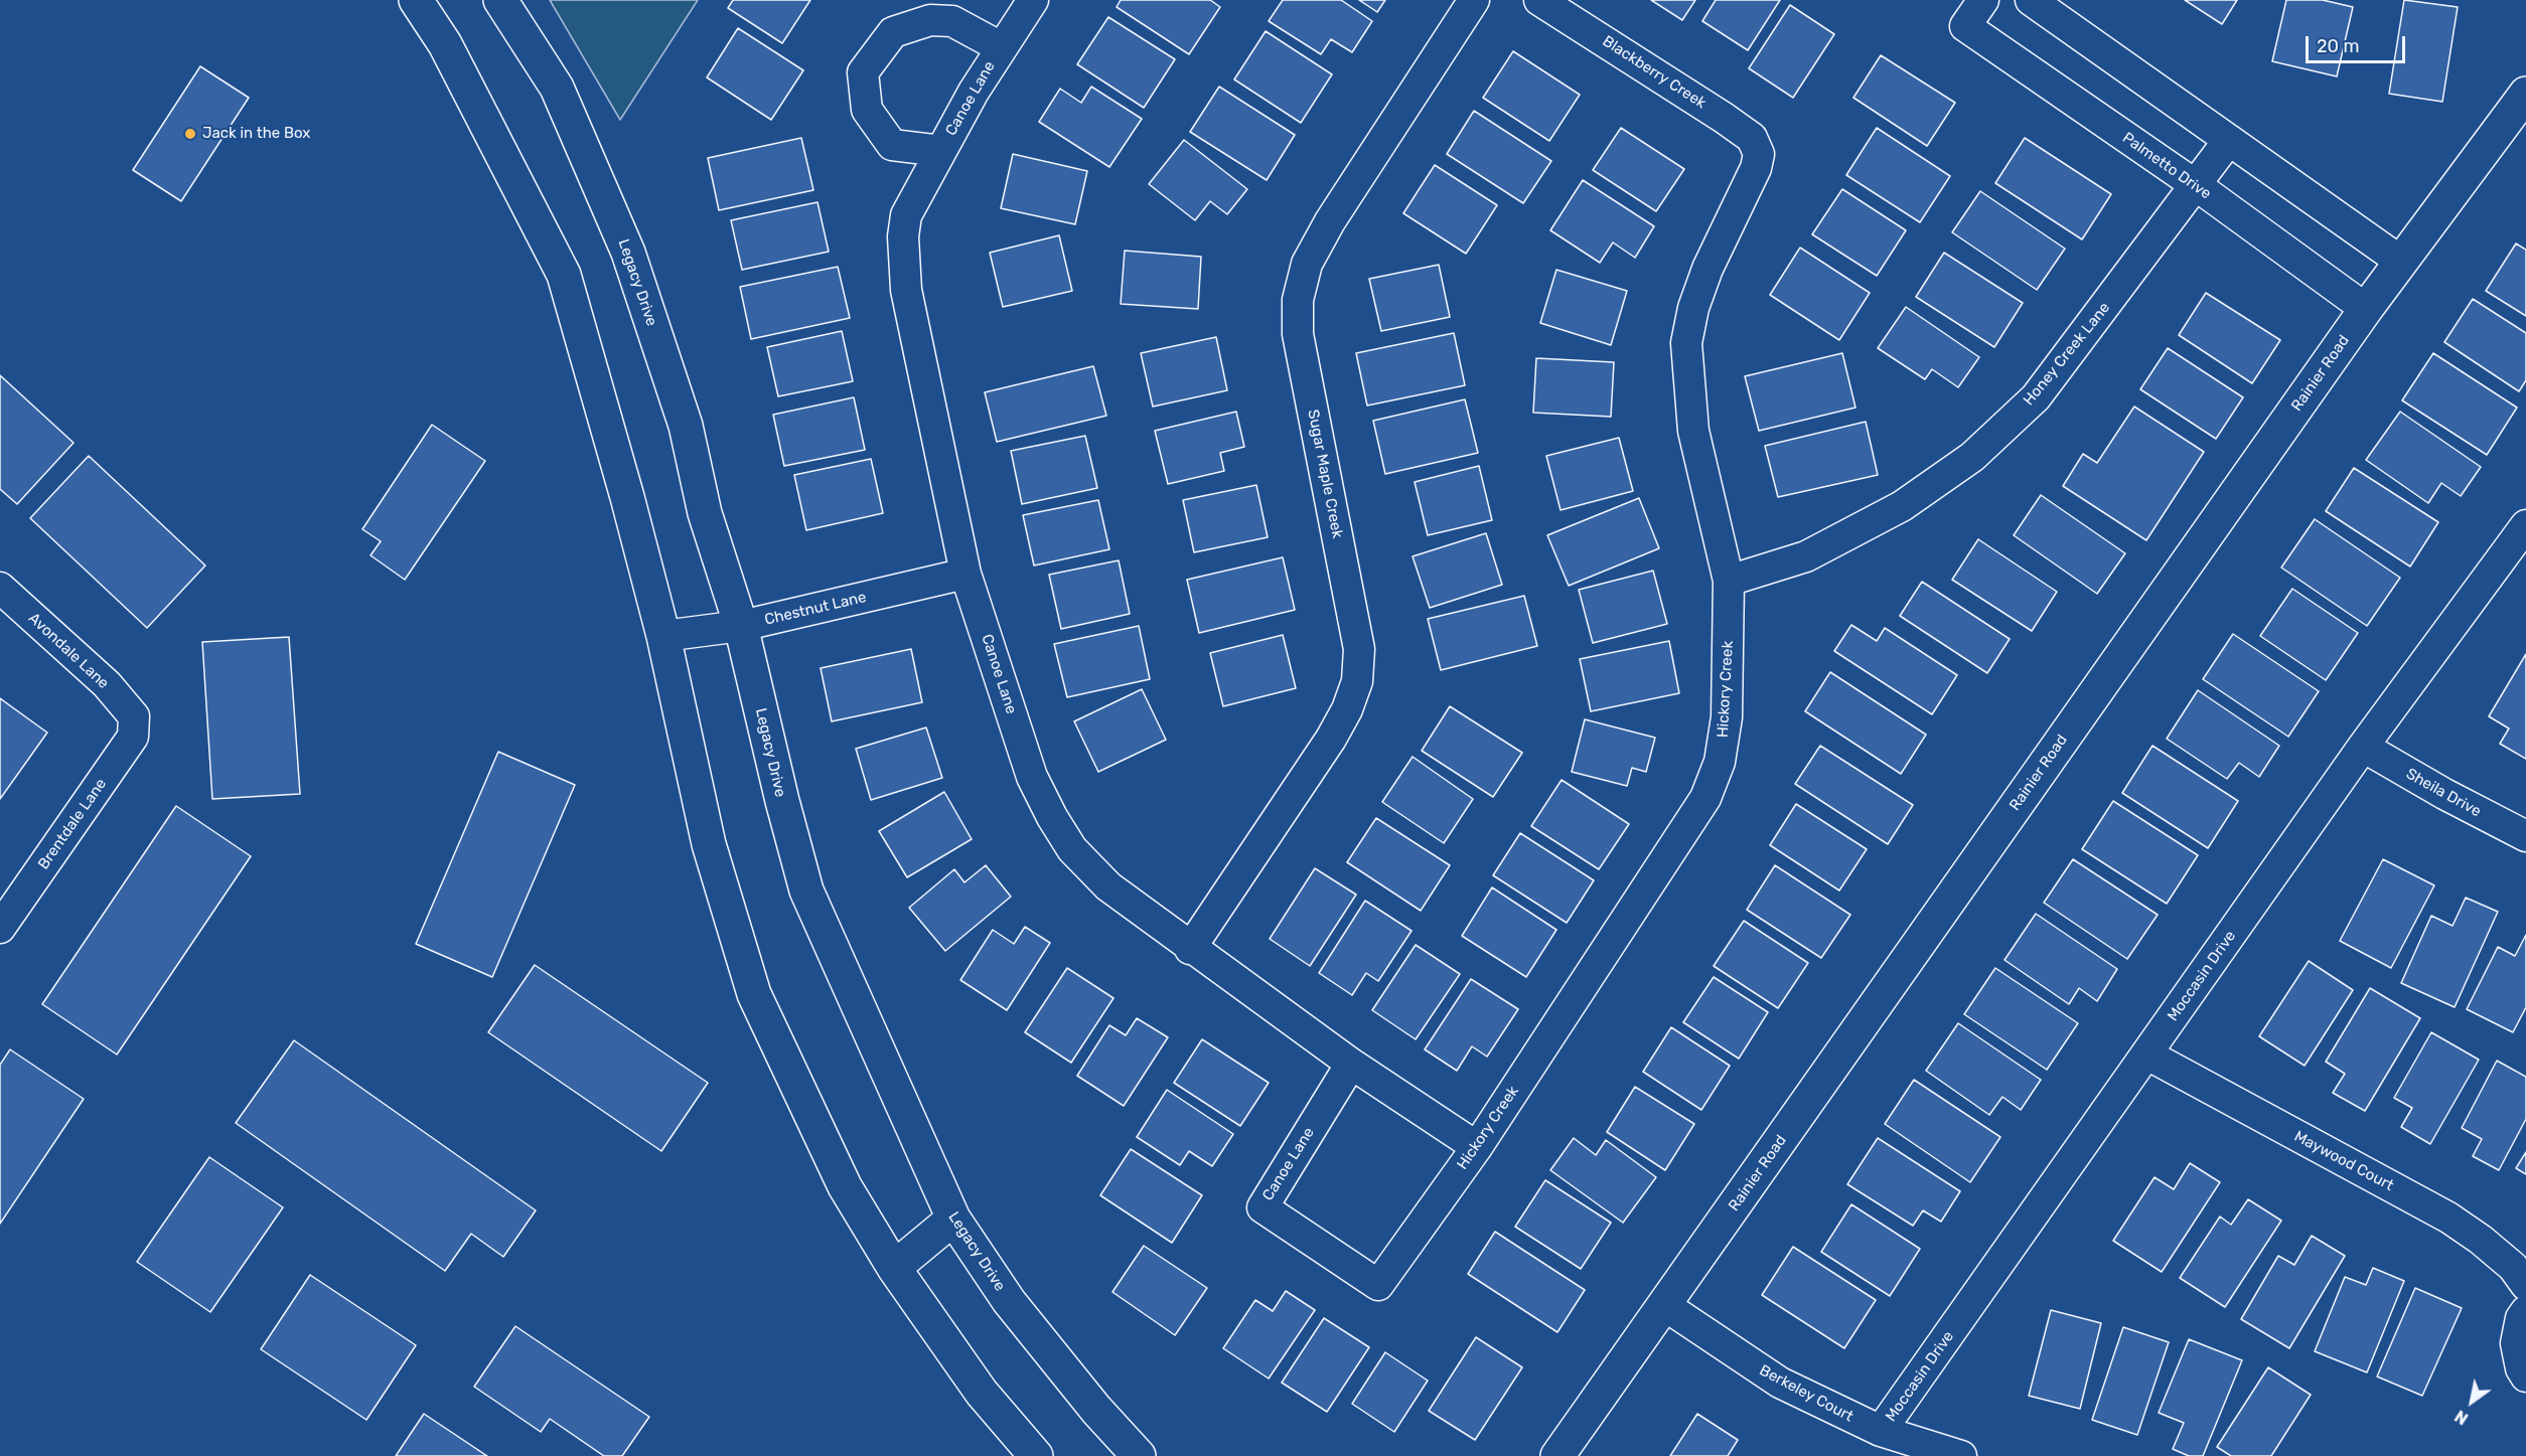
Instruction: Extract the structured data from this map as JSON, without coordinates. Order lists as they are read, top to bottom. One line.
{"streets":{"main road":["Legacy Drive","Rainier Road"],"street":["Blackberry Creek","Canoe Lane","Palmetto Drive","Honey Creek Lane","Sugar Maple Creek","Chestnut Lane","Avondale Lane","Hickory Creek","Sheila Drive","Brentdale Lane","Moccasin Drive","Maywood Court","Berkeley Court"]},"crossings":[["Blackberry Creek","Hickory Creek"],["Canoe Lane","Sugar Maple Creek"],["Canoe Lane","Chestnut Lane"],["Canoe Lane","Hickory Creek"],["Palmetto Drive","Honey Creek Lane"],["Palmetto Drive","Rainier Road"],["Legacy Drive","Chestnut Lane"],["Honey Creek Lane","Hickory Creek"],["Rainier Road","Berkeley Court"],["Avondale Lane","Brentdale Lane"],["Sheila Drive","Moccasin Drive"],["Moccasin Drive","Maywood Court"],["Moccasin Drive","Berkeley Court"]],"places":["Jack in the Box"],"scale_bar":"20 m","north":"bottom left"}
